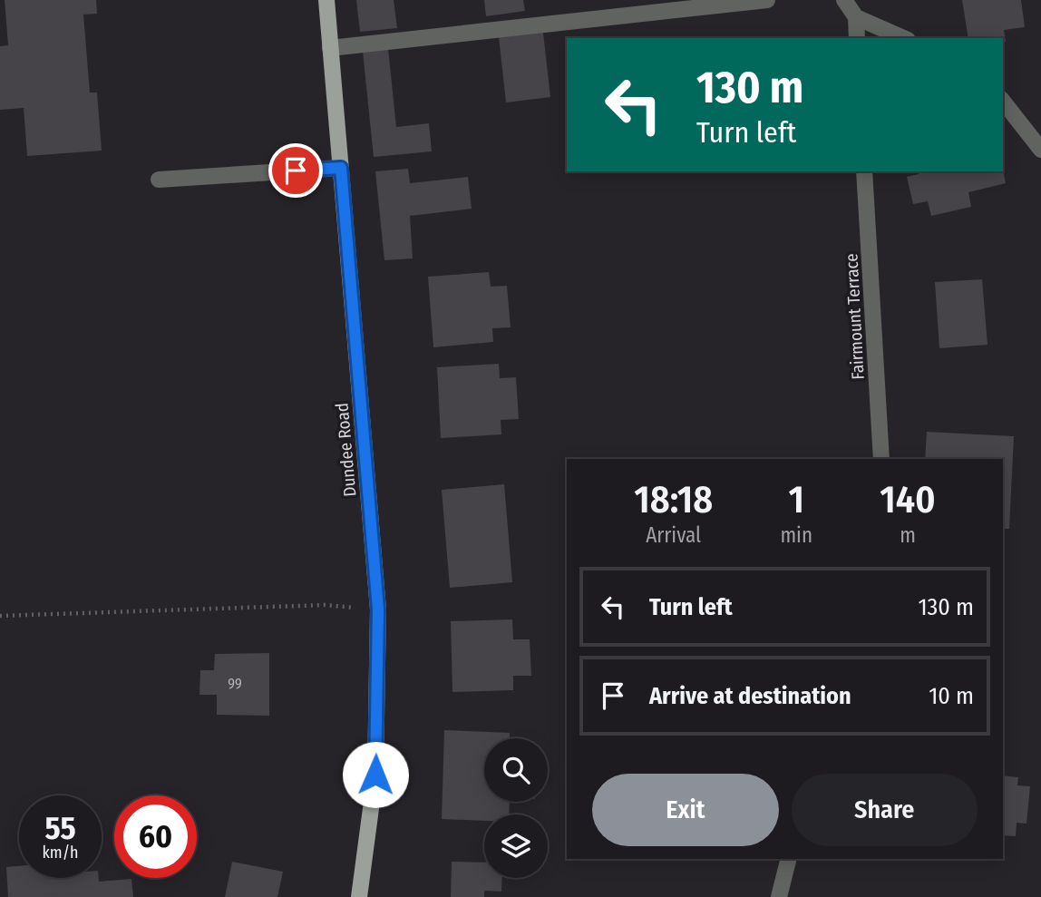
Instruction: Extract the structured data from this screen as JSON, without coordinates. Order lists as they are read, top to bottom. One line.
{"streets":{"main road":["Dundee Road"],"street":["Fairmount Terrace"]},"house_numbers":["99"],"page":{"turn":["130 m","Turn left"],"eta":["18:18","Arrival","1","min","140","m"],"list":[{"name":"Turn left","value":"130 m"},{"name":"Arrive at destination","value":"10 m"}],"buttons":["Exit","Share"],"speed":"55 km/h","limit":"60"}}
